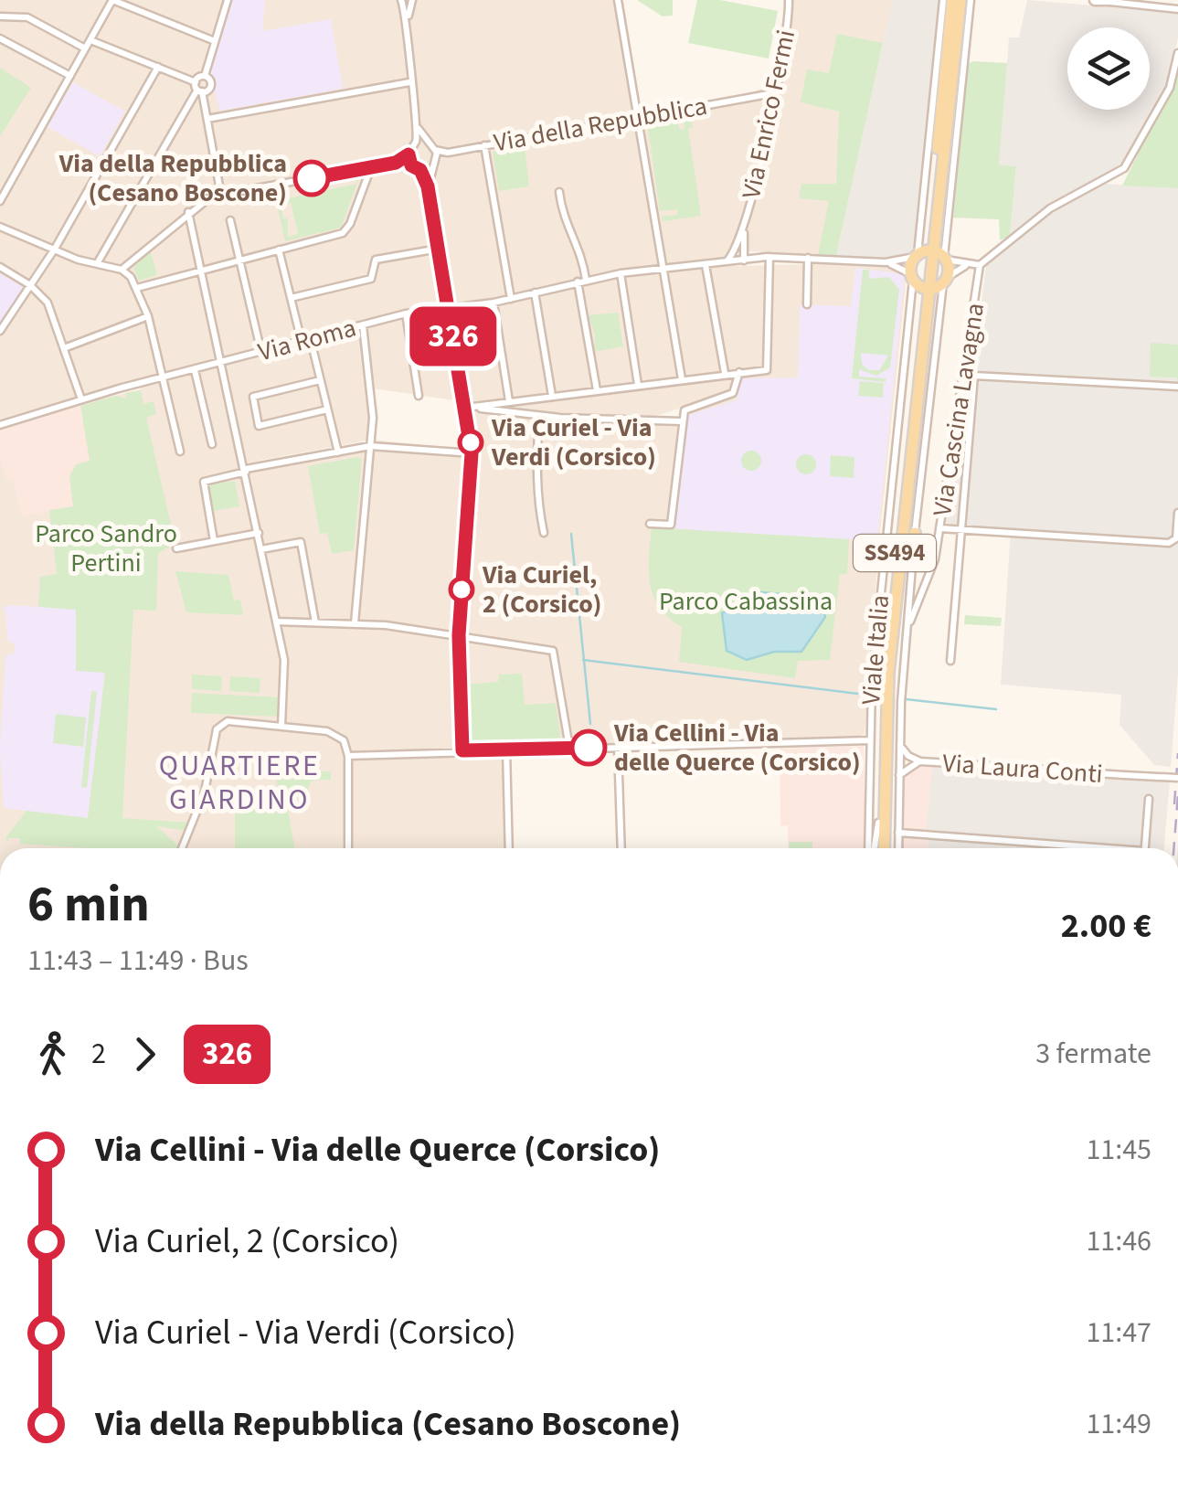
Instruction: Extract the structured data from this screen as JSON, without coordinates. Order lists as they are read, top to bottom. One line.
{"streets":{"main road":["SS494"],"street":["Via Enrico Fermi","Via della Repubblica","Via Roma","Via Cascina Lavagna","Viale Italia","Via Laura Conti"]},"crossings":[["Via Enrico Fermi","Via della Repubblica"],["Via Enrico Fermi","Via Roma"],["Via Cascina Lavagna","Viale Italia"],["SS494","Viale Italia"],["Viale Italia","Via Laura Conti"]],"districts":["QUARTIERE GIARDINO"],"parks":["Parco Sandro Pertini","Parco Cabassina"],"places":["Via della Repubblica (Cesano Boscone)","Via Curiel - Via Verdi (Corsico)","Via Curiel, 2 (Corsico)","Via Cellini - Via delle Querce (Corsico)"],"lines":["bus line 326"],"page":{"on_map":"326","heading":["6 min","11:43 – 11:49 · Bus","2.00 €"],"legs":["2","326","3 fermate"],"list":[{"name":"Via Cellini - Via delle Querce (Corsico)","value":"11:45"},{"name":"Via Curiel, 2 (Corsico)","value":"11:46"},{"name":"Via Curiel - Via Verdi (Corsico)","value":"11:47"},{"name":"Via della Repubblica (Cesano Boscone)","value":"11:49"}]}}
